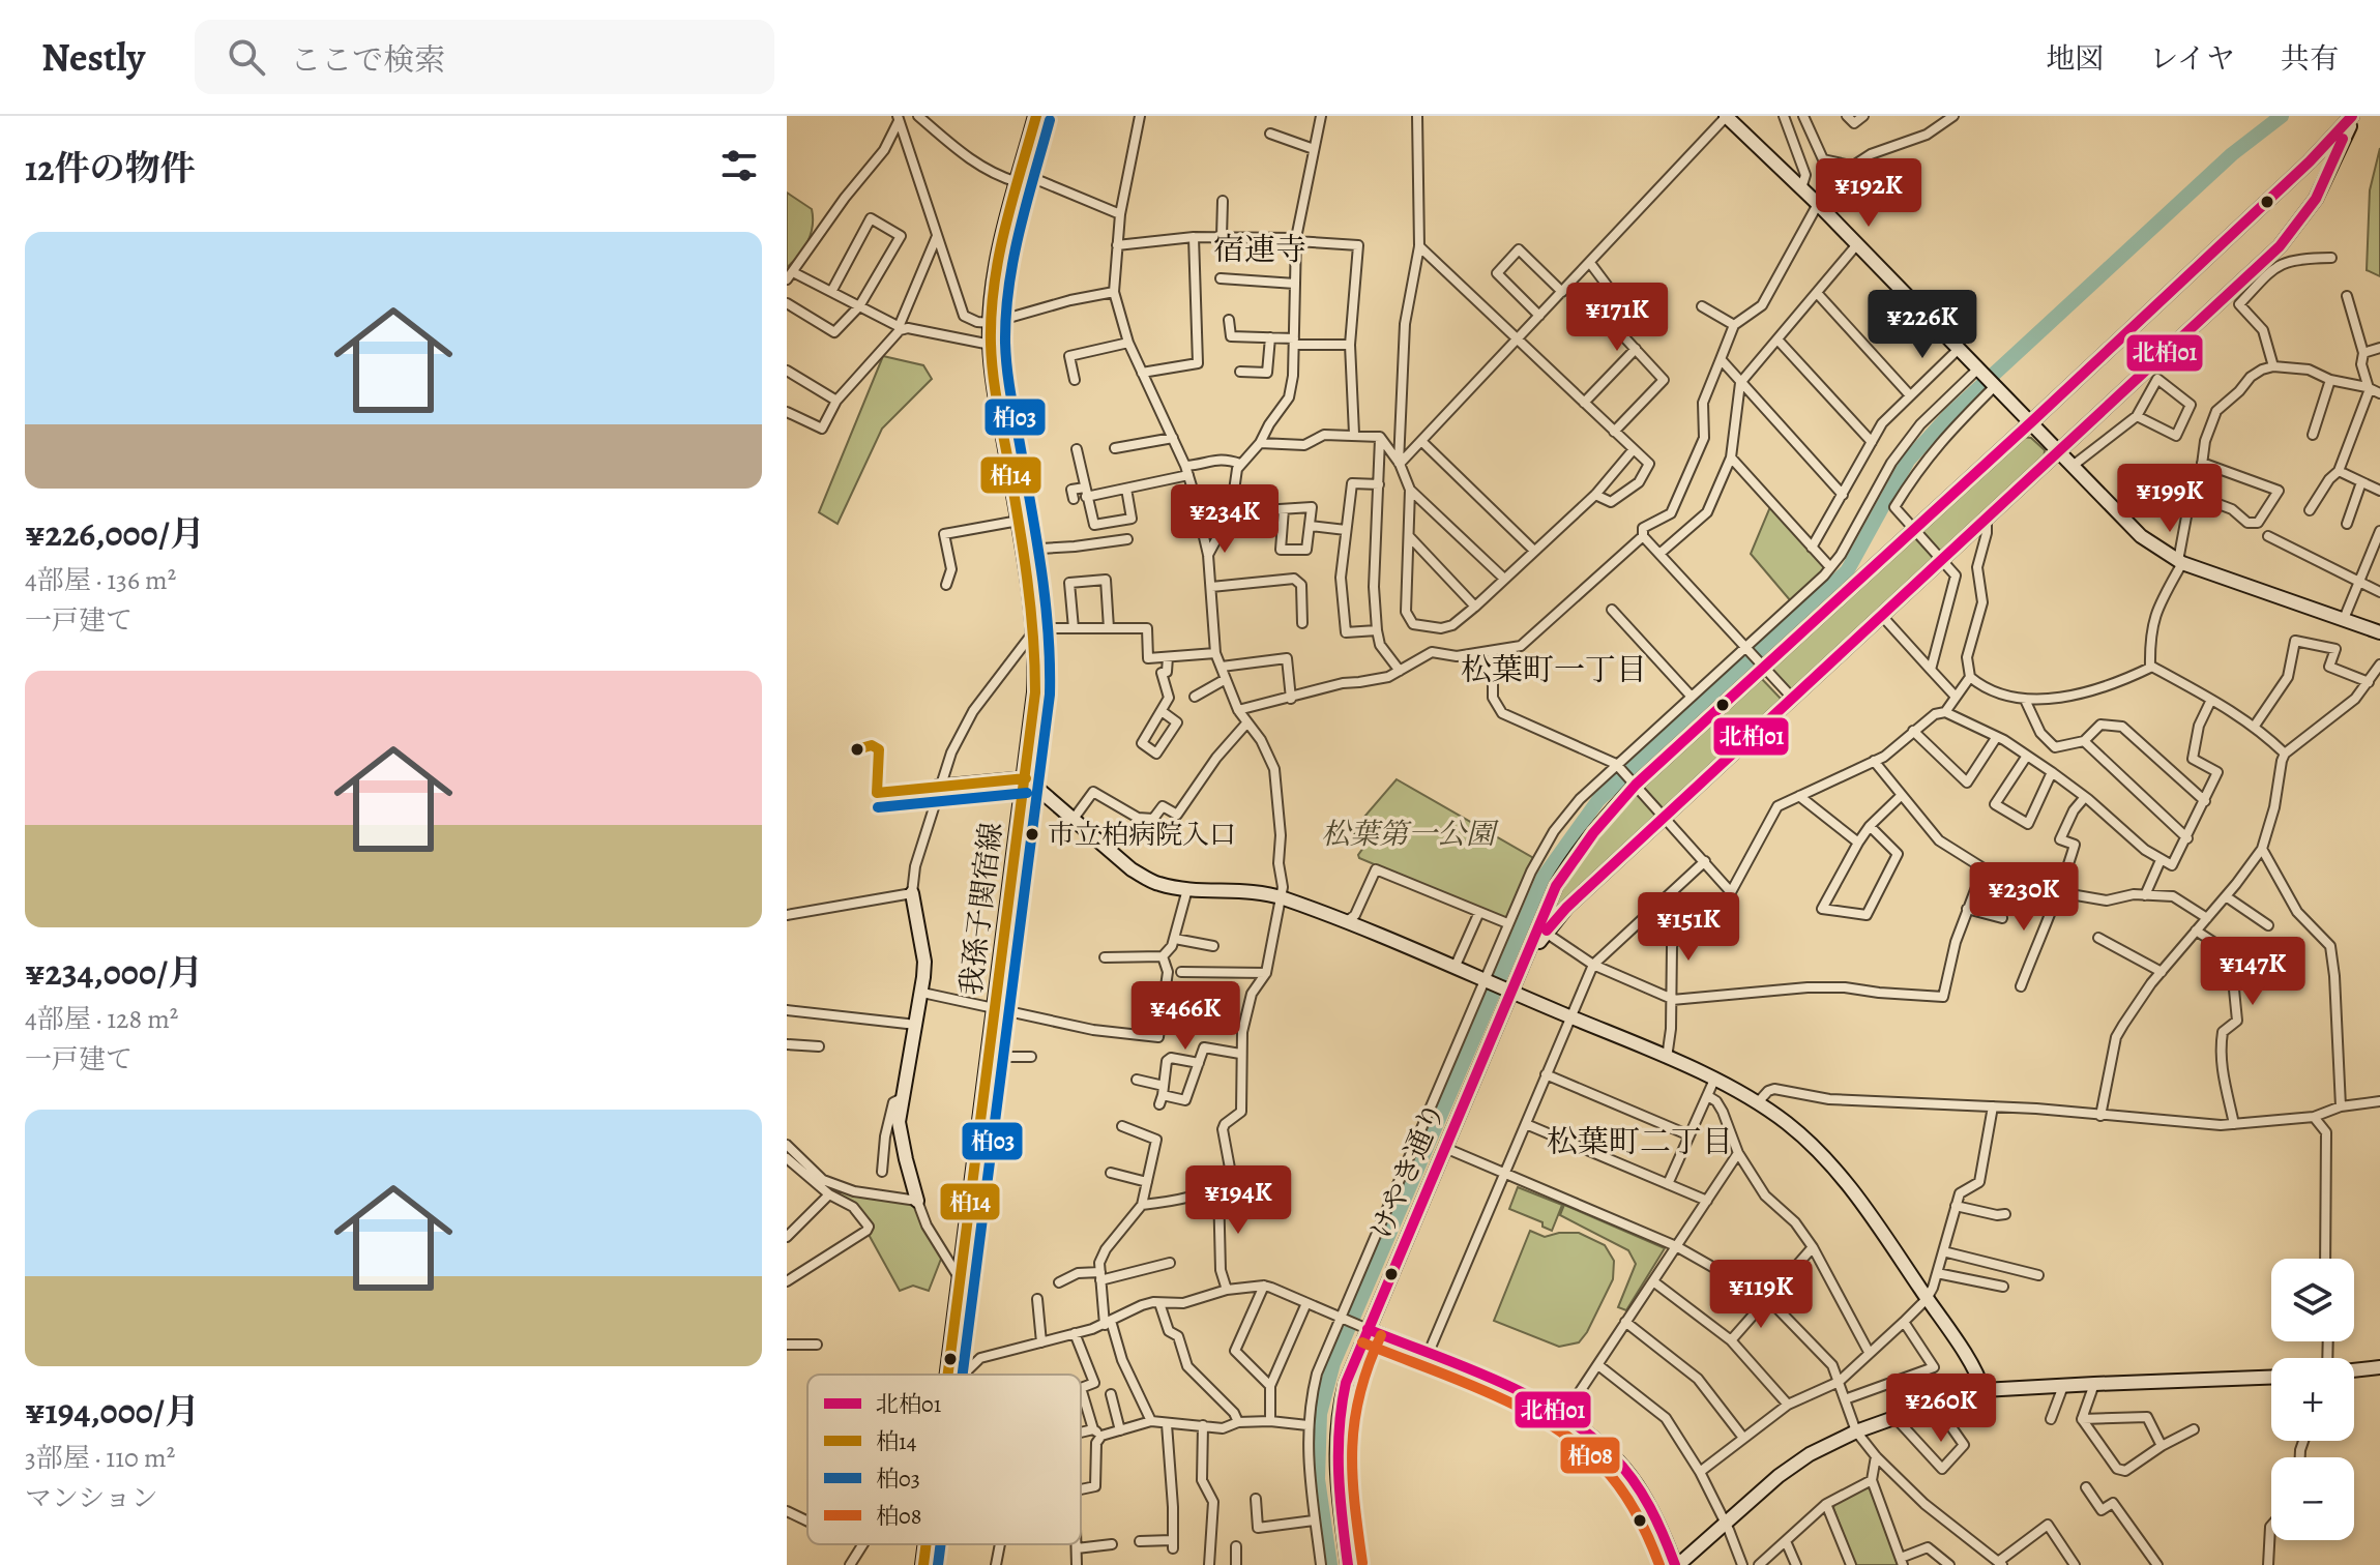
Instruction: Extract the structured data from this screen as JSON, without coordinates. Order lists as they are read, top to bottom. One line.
{"streets":{"main road":["我孫子関宿線"],"street":["けやき通り"]},"districts":["宿連寺","松葉町一丁目","松葉町二丁目"],"parks":["松葉第一公園"],"places":["市立柏病院入口"],"lines":["transit line 北柏01","transit line 柏14","transit line 柏03","transit line 柏08"],"legend":["北柏01","柏14","柏03","柏08"],"page":{"header":"Nestly","search":"ここで検索","nav":["地図","レイヤ","共有"],"heading":"12件の物件","price":["¥192K","¥171K","¥226K","¥199K","¥234K","¥230K","¥151K","¥147K","¥466K","¥194K","¥119K","¥260K"],"list":[{"name":"¥226,000/月","note":"4部屋 · 136 m² · 一戸建て"},{"name":"¥234,000/月","note":"4部屋 · 128 m² · 一戸建て"},{"name":"¥194,000/月","note":"3部屋 · 110 m² · マンション"}],"map_buttons":["+","−"]}}
